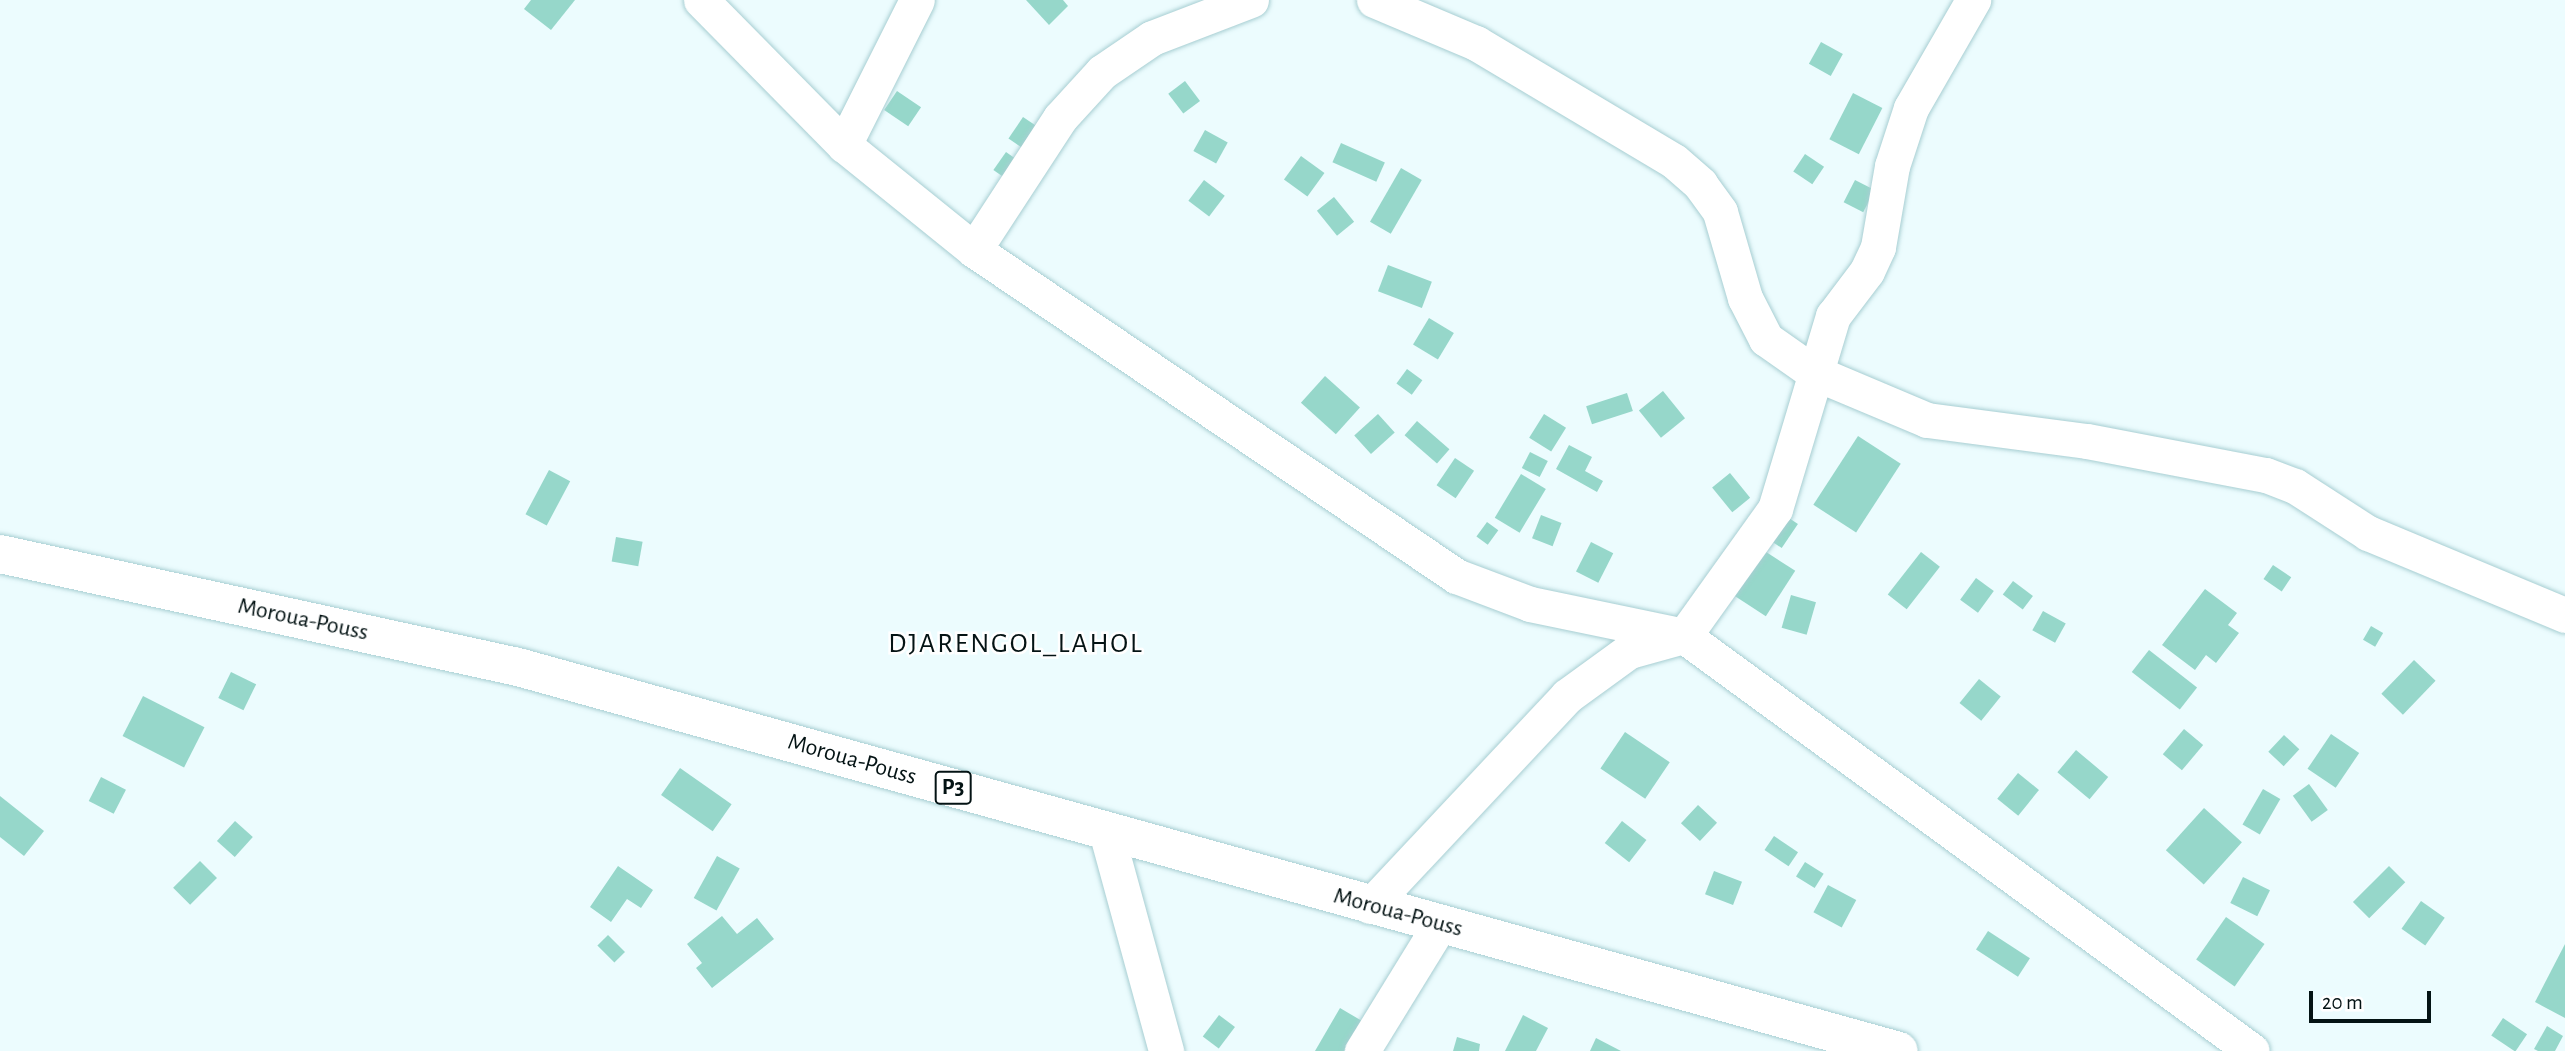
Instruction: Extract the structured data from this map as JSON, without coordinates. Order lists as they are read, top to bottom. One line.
{"streets":{"main road":["Moroua-Pouss","P3"]},"districts":["DJARENGOL_LAHOL"],"scale_bar":"20 m"}
